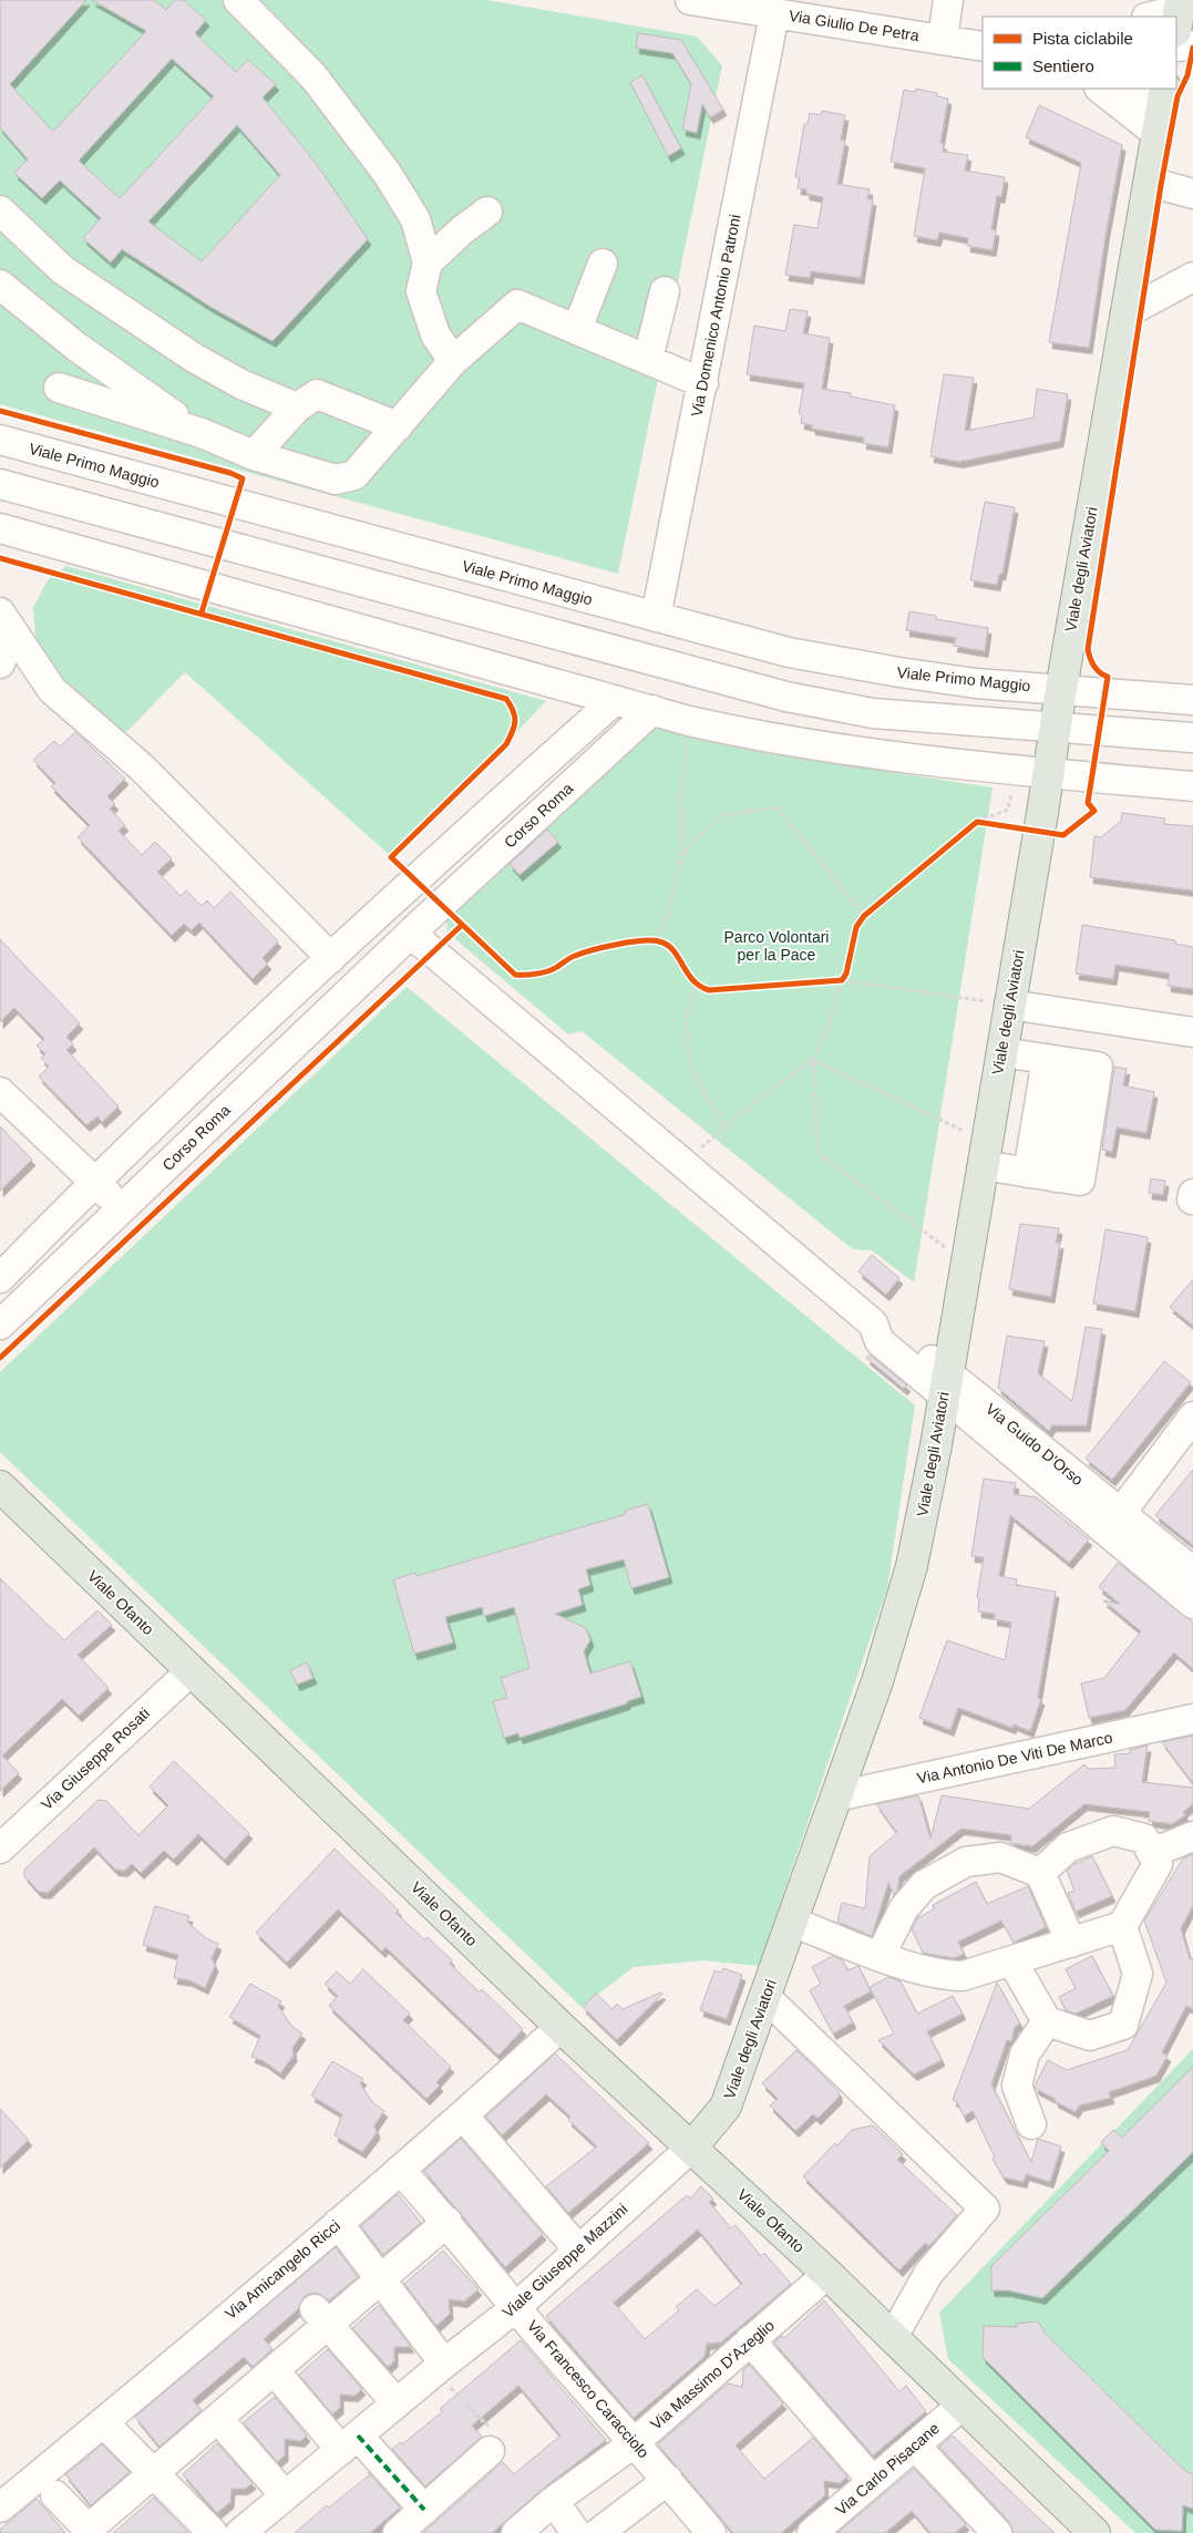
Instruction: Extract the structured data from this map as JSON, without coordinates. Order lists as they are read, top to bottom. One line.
{"streets":{"main road":["Viale degli Aviatori","Viale Ofanto"],"street":["Via Giulio De Petra","Via Domenico Antonio Patroni","Viale Primo Maggio","Corso Roma","Via Guido D'Orso","Via Antonio De Viti De Marco","Via Giuseppe Rosati","Viale Giuseppe Mazzini","Via Amicangelo Ricci","Via Massimo D'Azeglio","Via Francesco Caracciolo","Via Carlo Pisacane"]},"crossings":[["Via Giulio De Petra","Via Domenico Antonio Patroni"],["Via Domenico Antonio Patroni","Viale Primo Maggio"],["Viale Primo Maggio","Viale degli Aviatori"],["Viale degli Aviatori","Via Guido D'Orso"],["Viale degli Aviatori","Viale Ofanto"],["Viale degli Aviatori","Via Antonio De Viti De Marco"],["Viale degli Aviatori","Viale Giuseppe Mazzini"],["Viale Ofanto","Via Giuseppe Rosati"],["Viale Ofanto","Viale Giuseppe Mazzini"],["Viale Ofanto","Via Amicangelo Ricci"],["Viale Ofanto","Via Massimo D'Azeglio"],["Viale Ofanto","Via Carlo Pisacane"],["Viale Giuseppe Mazzini","Via Francesco Caracciolo"],["Via Amicangelo Ricci","Via Francesco Caracciolo"],["Via Massimo D'Azeglio","Via Francesco Caracciolo"]],"parks":["Parco Volontari per la Pace"],"legend":["Pista ciclabile","Sentiero"]}
